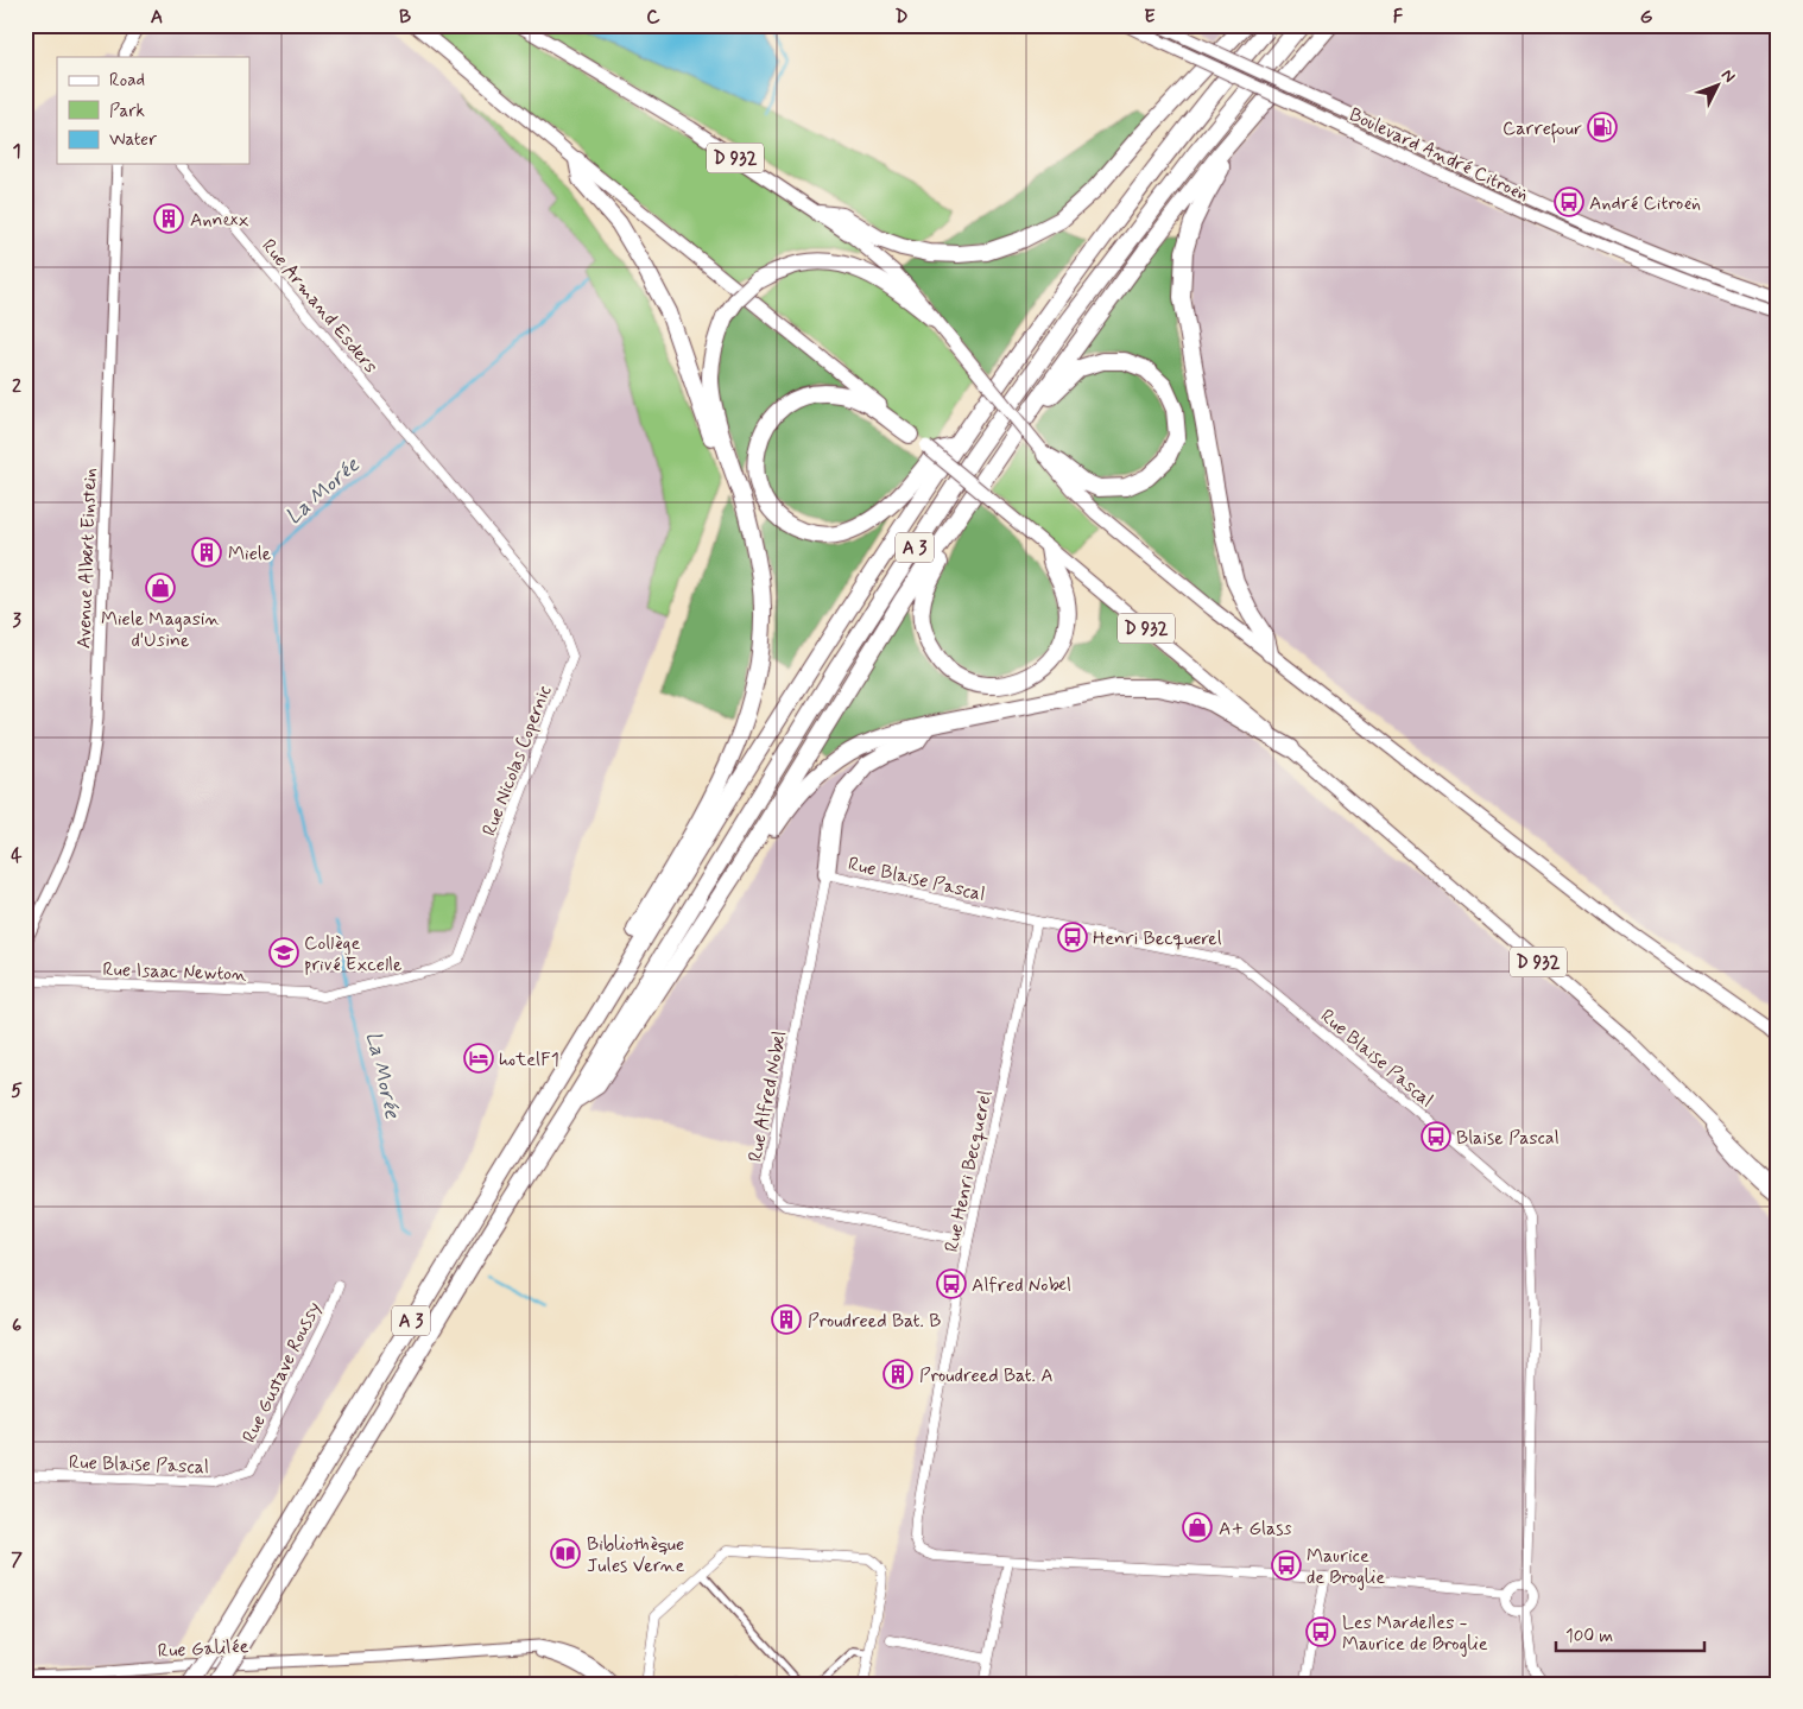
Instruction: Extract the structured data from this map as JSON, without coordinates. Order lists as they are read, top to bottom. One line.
{"streets":{"highway":["A 3"],"main road":["Boulevard André Citroën","D 932"],"street":["Rue Armand Esders","Avenue Albert Einstein","Rue Nicolas Copernic","Rue Blaise Pascal","Rue Isaac Newton","Rue Alfred Nobel","Rue Henri Becquerel","Rue Gustave Roussy","Rue Galilée"]},"crossings":[["Rue Armand Esders","Rue Nicolas Copernic"],["Rue Nicolas Copernic","Rue Isaac Newton"],["Rue Blaise Pascal","Rue Alfred Nobel"],["Rue Blaise Pascal","Rue Henri Becquerel"],["Rue Blaise Pascal","Rue Gustave Roussy"],["Rue Alfred Nobel","Rue Henri Becquerel"]],"water":["La Morée"],"places":{"fuel station":["Carrefour"],"bus stop":["André Citroën","Henri Becquerel","Blaise Pascal","Alfred Nobel","Maurice de Broglie","Les Mardelles - Maurice de Broglie"],"building":["Annexx","Miele","Proudreed Bat. B","Proudreed Bat. A"],"shop":["Miele Magasin d'Usine","A+ Glass"],"school or university":["Collège privé Excelle"],"hotel":["hotelF1"],"library":["Bibliothèque Jules Verne"]},"legend":["Road","Park","Water"],"scale_bar":"100 m","north":"top right","grid":{"columns":["A","B","C","D","E","F","G"],"rows":["1","2","3","4","5","6","7"]}}
